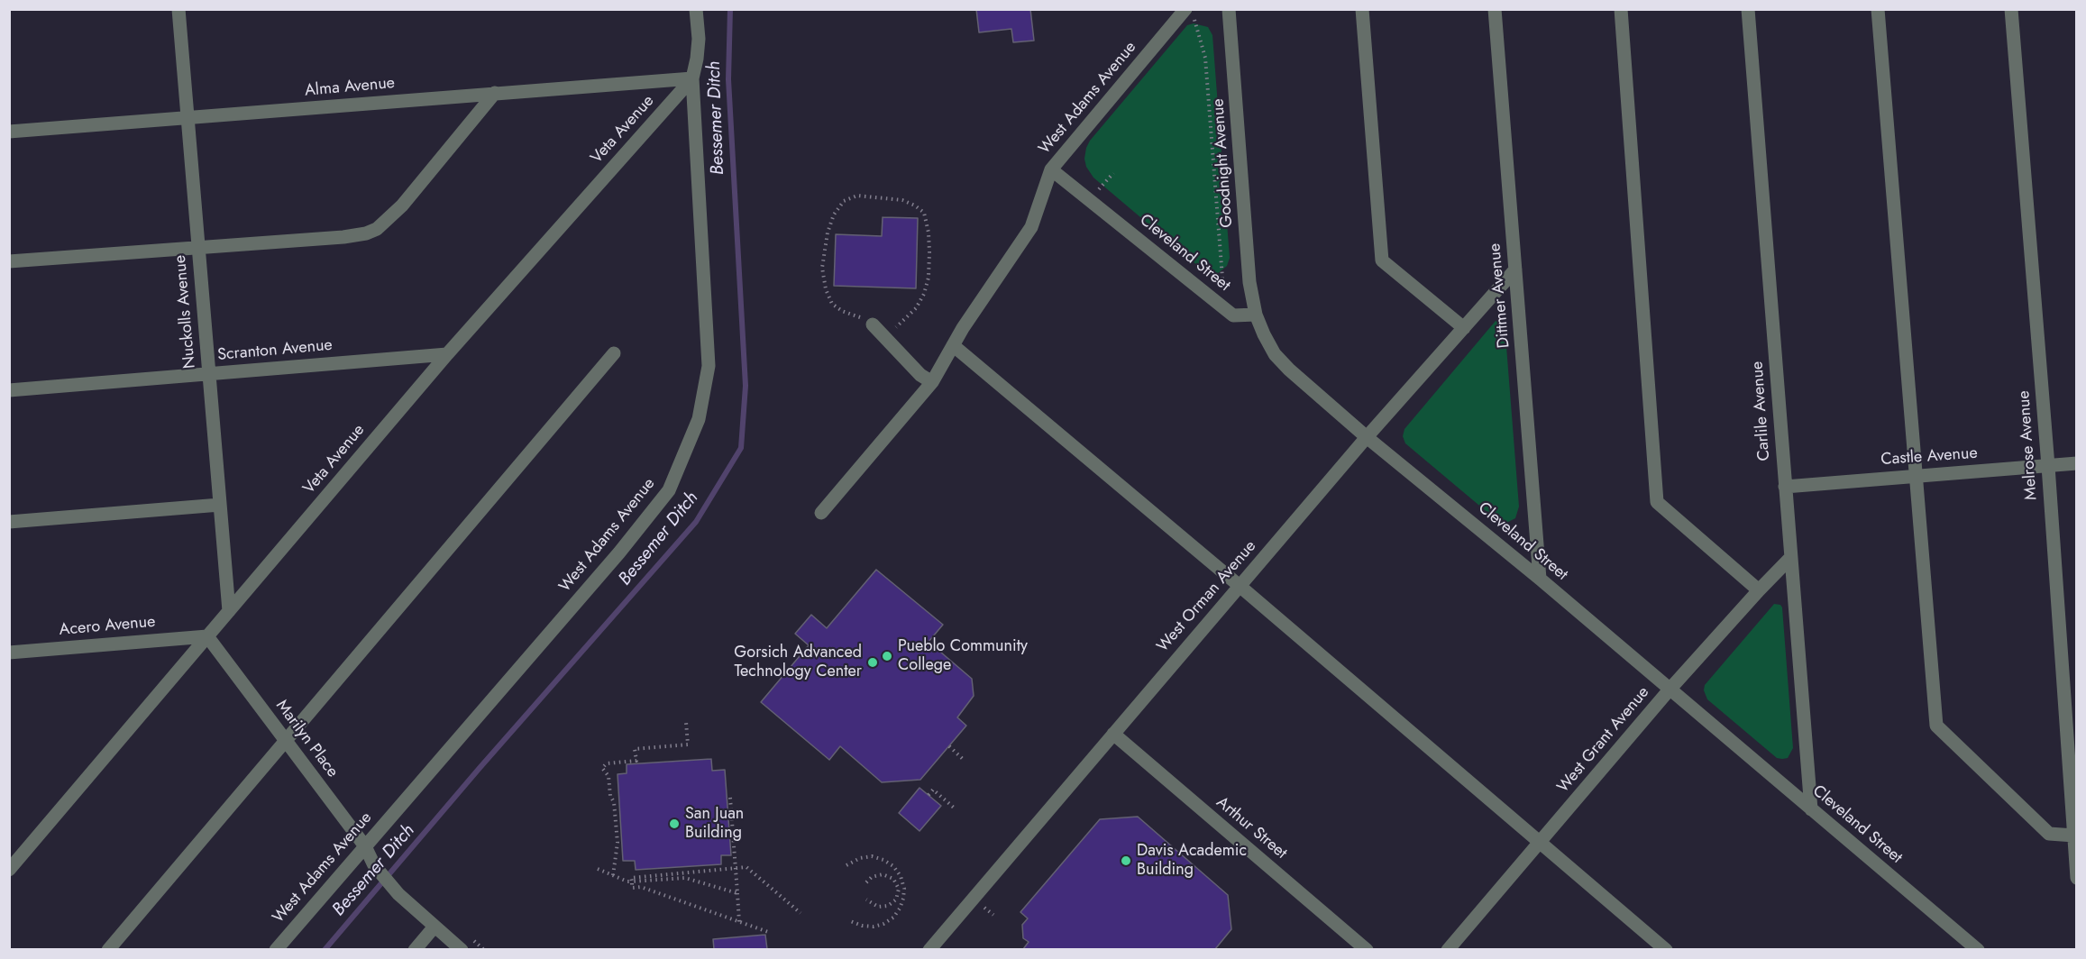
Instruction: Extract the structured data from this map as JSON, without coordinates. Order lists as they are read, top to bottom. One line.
{"streets":{"street":["Alma Avenue","West Adams Avenue","Veta Avenue","Goodnight Avenue","Cleveland Street","Dittmer Avenue","Nuckolls Avenue","Scranton Avenue","Carlile Avenue","Melrose Avenue","Castle Avenue","West Orman Avenue","Acero Avenue","Marilyn Place","West Grant Avenue","Arthur Street"]},"crossings":[["Alma Avenue","West Adams Avenue"],["Alma Avenue","Veta Avenue"],["Alma Avenue","Nuckolls Avenue"],["West Adams Avenue","Veta Avenue"],["West Adams Avenue","Cleveland Street"],["West Adams Avenue","Marilyn Place"],["Veta Avenue","Nuckolls Avenue"],["Veta Avenue","Scranton Avenue"],["Veta Avenue","Acero Avenue"],["Veta Avenue","Marilyn Place"],["Goodnight Avenue","Cleveland Street"],["Cleveland Street","Dittmer Avenue"],["Cleveland Street","Carlile Avenue"],["Cleveland Street","West Orman Avenue"],["Cleveland Street","West Grant Avenue"],["Dittmer Avenue","West Orman Avenue"],["Nuckolls Avenue","Scranton Avenue"],["Carlile Avenue","Castle Avenue"],["Carlile Avenue","West Grant Avenue"],["Melrose Avenue","Castle Avenue"],["West Orman Avenue","Arthur Street"],["Acero Avenue","Marilyn Place"]],"water":["Bessemer Ditch"],"places":["Pueblo Community College","Gorsich Advanced Technology Center","San Juan Building","Davis Academic Building"]}
